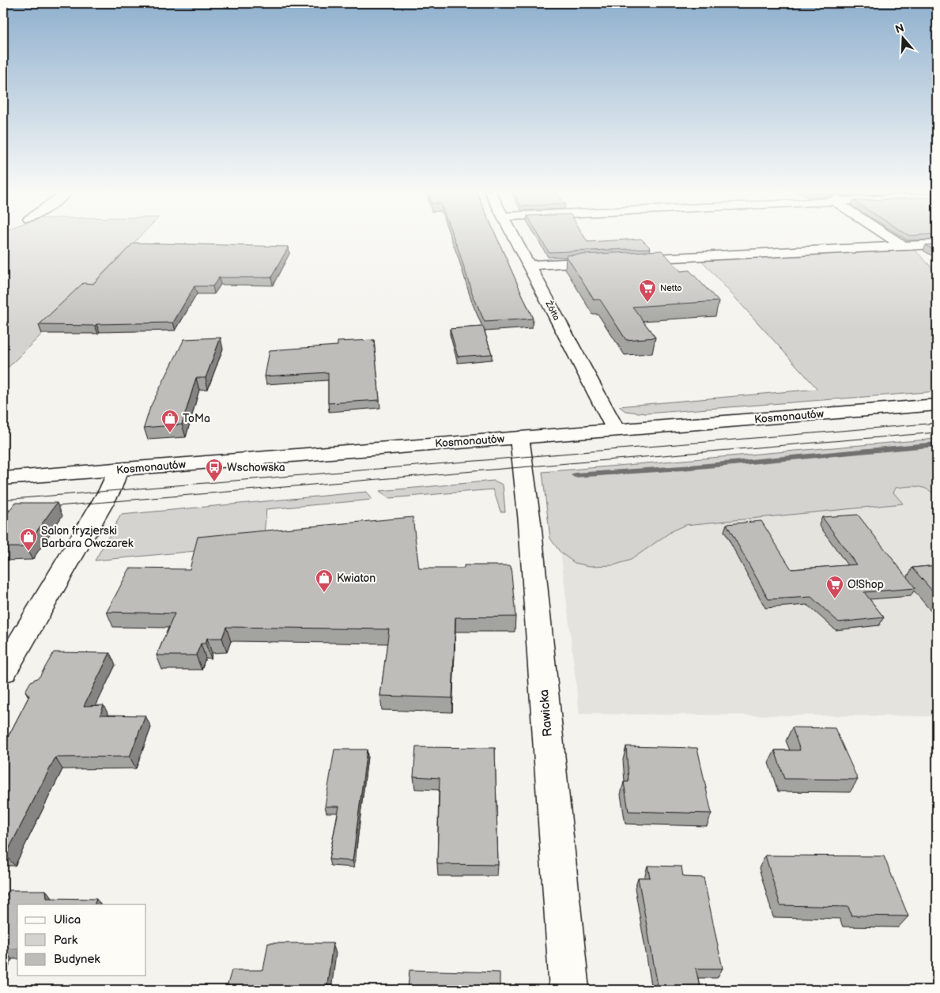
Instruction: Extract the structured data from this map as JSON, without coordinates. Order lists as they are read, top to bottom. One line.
{"streets":{"street":["Żółta","Kosmonautów","Rawicka"]},"crossings":[["Żółta","Kosmonautów"],["Kosmonautów","Rawicka"]],"places":{"supermarket":["Netto","O!Shop"],"shop":["ToMa","Salon fryzjerski Barbara Owczarek","Kwiaton"],"bus stop":["Wschowska"]},"legend":["Ulica","Park","Budynek"],"north":"top"}
